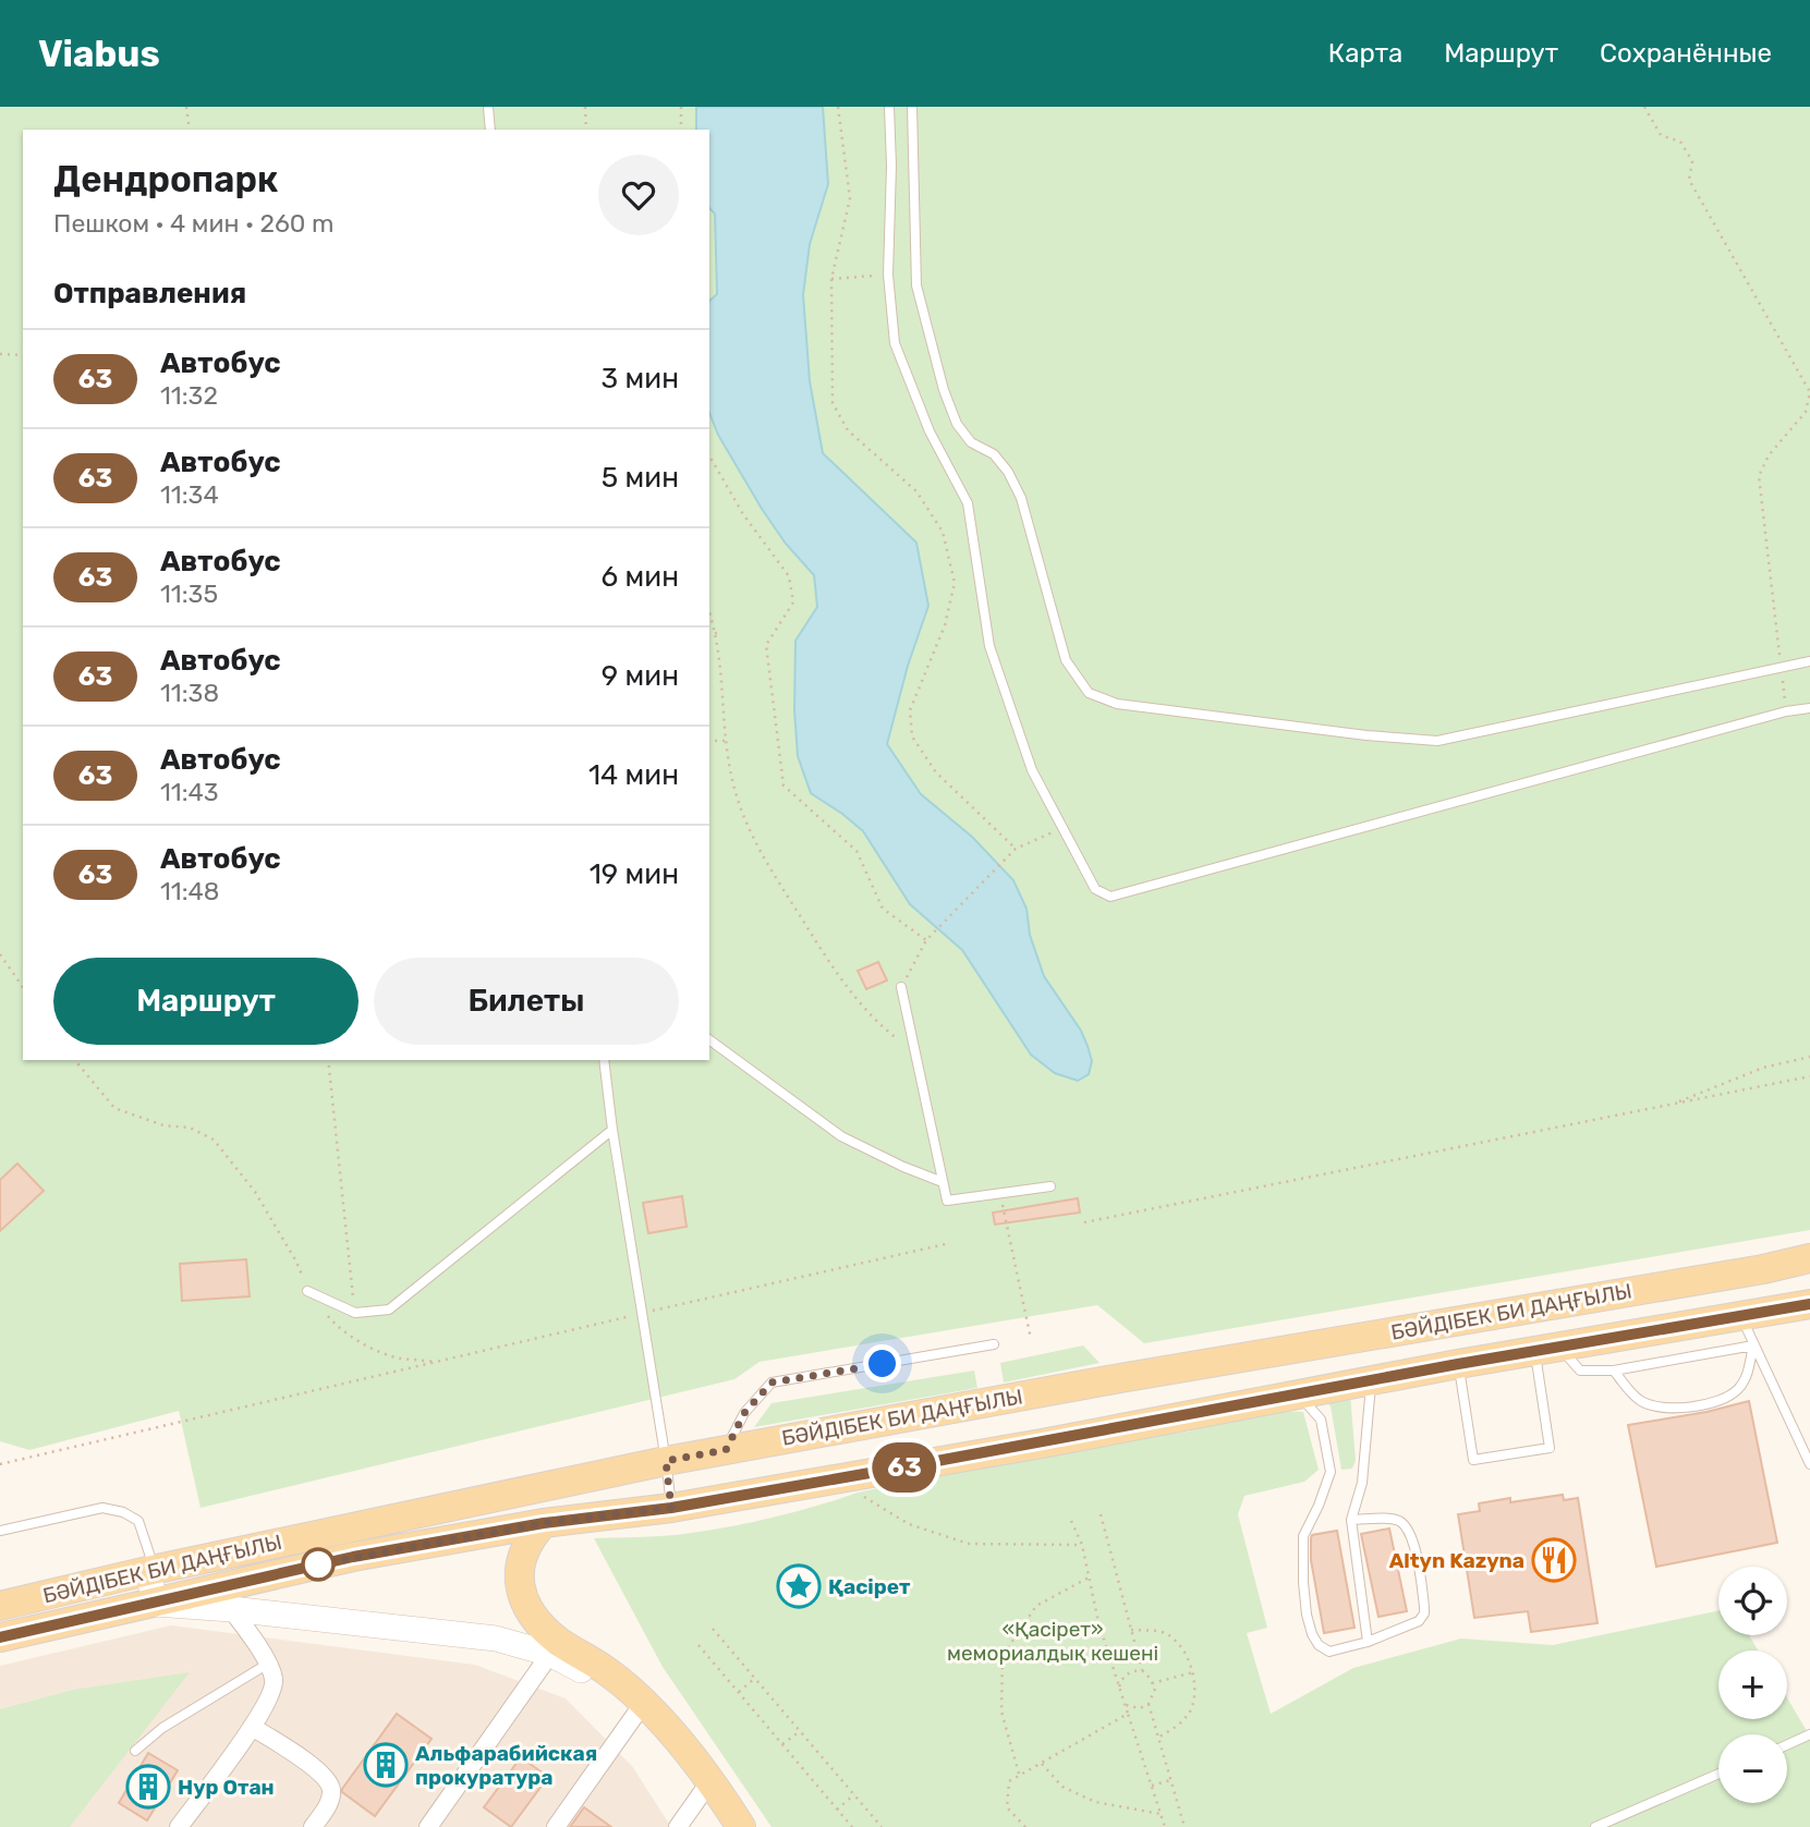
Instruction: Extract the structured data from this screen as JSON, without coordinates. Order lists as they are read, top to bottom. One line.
{"streets":{"main road":["БӘЙДІБЕК БИ ДАҢҒЫЛЫ"]},"parks":["«Қасірет» мемориалдық кешені"],"places":{"restaurant":["Altyn Kazyna"],"place":["Қасірет"],"building":["Альфарабийская прокуратура","Нур Отан"]},"lines":["bus line 63"],"page":{"header":"Viabus","nav":["Карта","Маршрут","Сохранённые"],"on_map":"63","heading":[["Дендропарк","Пешком · 4 мин · 260 m"],"Отправления"],"list":[{"mark":"63","name":"Автобус","note":"11:32","value":"3 мин"},{"mark":"63","name":"Автобус","note":"11:34","value":"5 мин"},{"mark":"63","name":"Автобус","note":"11:35","value":"6 мин"},{"mark":"63","name":"Автобус","note":"11:38","value":"9 мин"},{"mark":"63","name":"Автобус","note":"11:43","value":"14 мин"},{"mark":"63","name":"Автобус","note":"11:48","value":"19 мин"}],"buttons":["Маршрут","Билеты"],"map_buttons":["+","−"]}}
